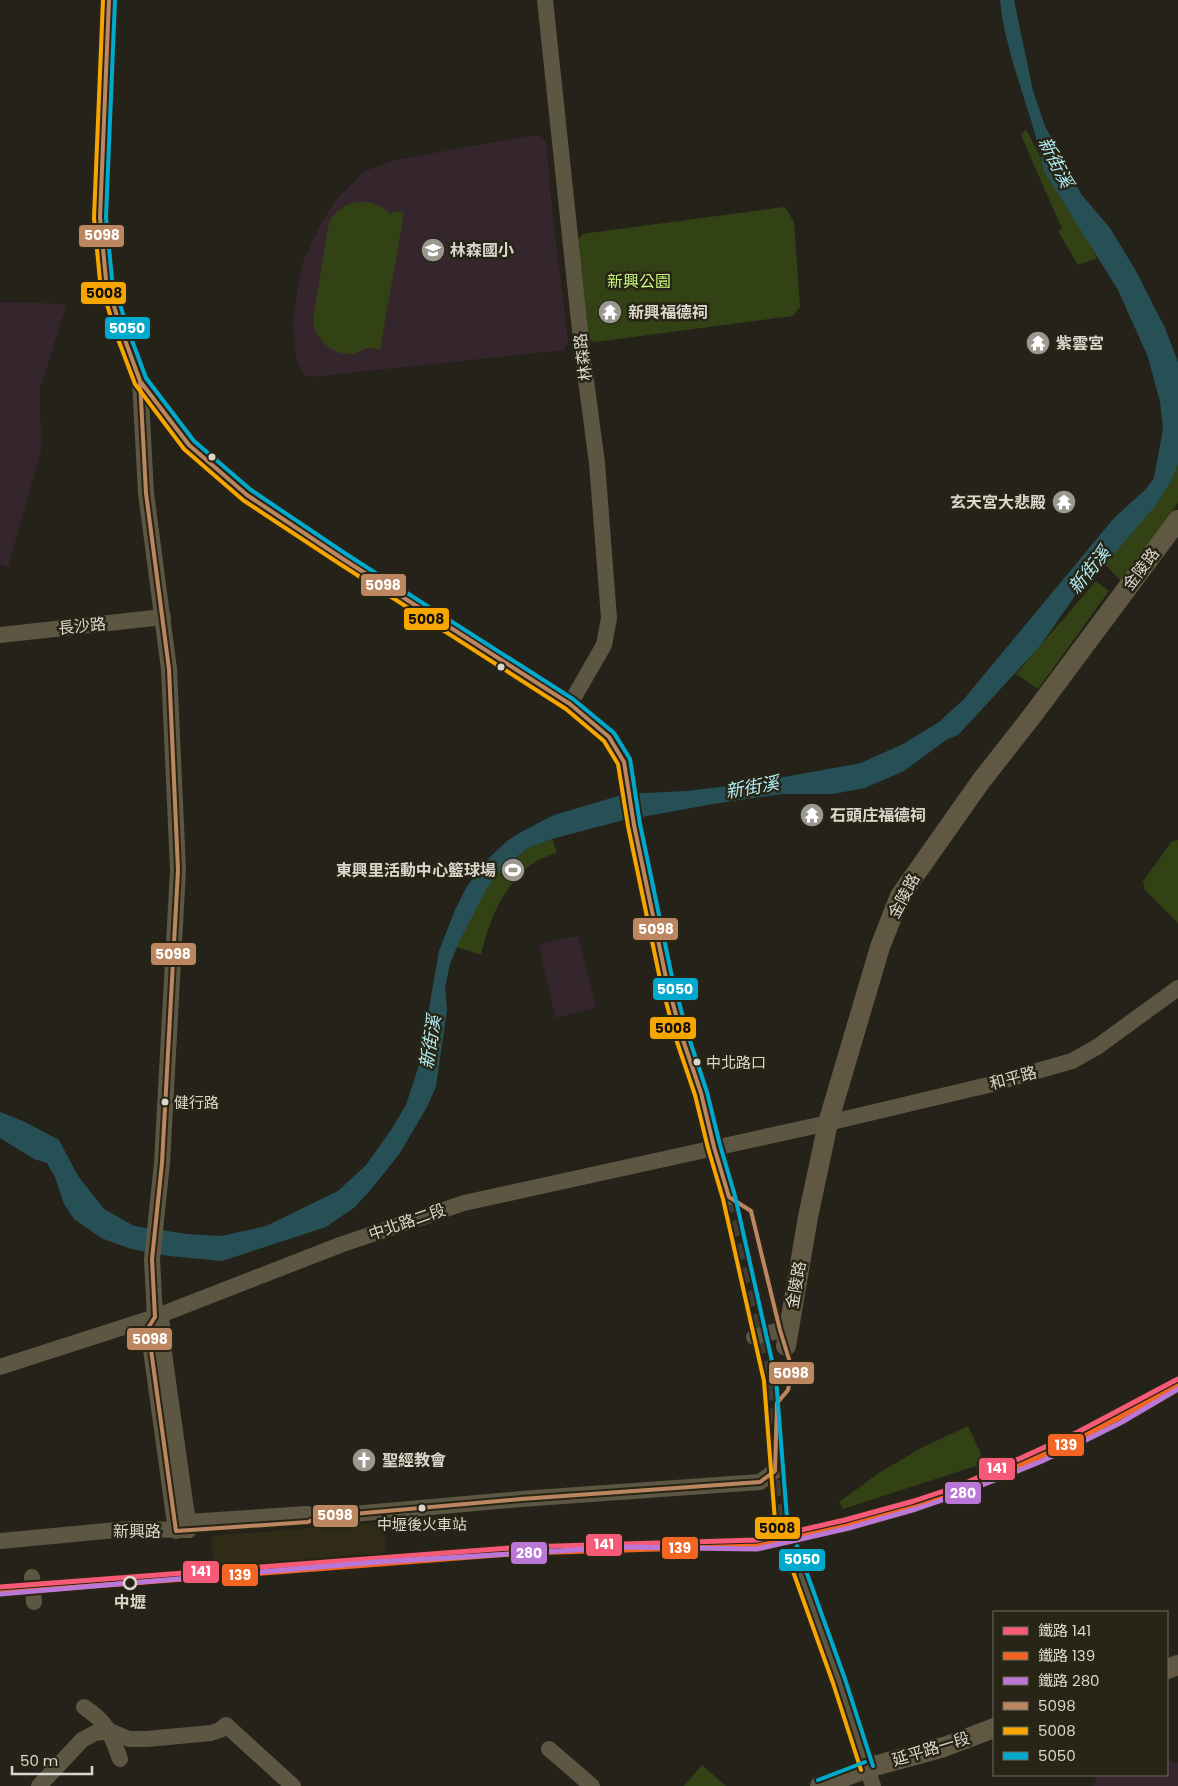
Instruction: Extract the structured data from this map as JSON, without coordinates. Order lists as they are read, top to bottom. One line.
{"streets":{"main road":["金陵路","延平路一段"],"street":["林森路","長沙路","和平路","中北路二段","新興路"]},"crossings":[["金陵路","和平路"],["金陵路","中北路二段"],["和平路","中北路二段"]],"water":["新街溪"],"parks":["新興公園"],"places":{"school or university":["林森國小"],"temple":["新興福德祠","紫雲宮","玄天宮大悲殿","石頭庄福德祠"],"sports":["東興里活動中心籃球場"],"other":["中北路口","健行路","中壢後火車站","中壢"],"church":["聖經教會"]},"lines":["transit line 5098","transit line 5008","transit line 5050","rail line 141","rail line 139","rail line 280"],"legend":["鐵路 141","鐵路 139","鐵路 280","5098","5008","5050"],"scale_bar":"50 m"}
